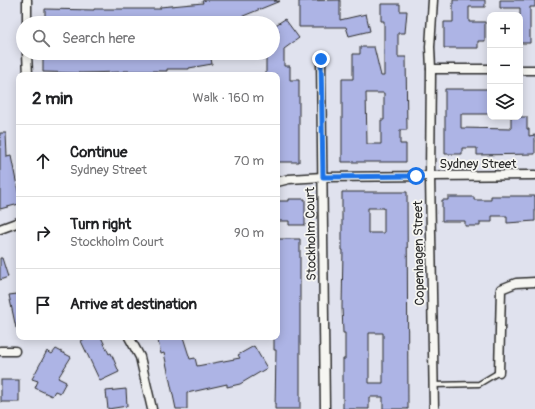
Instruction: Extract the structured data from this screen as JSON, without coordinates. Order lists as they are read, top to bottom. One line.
{"streets":{"street":["Sydney Street","Stockholm Court","Copenhagen Street"]},"crossings":[["Sydney Street","Stockholm Court"],["Sydney Street","Copenhagen Street"]],"page":{"map_buttons":["+","−"],"search":"Search here","heading":["2 min","Walk · 160 m"],"list":[["Continue","Sydney Street","70 m"],["Turn right","Stockholm Court","90 m"],"Arrive at destination"]}}
